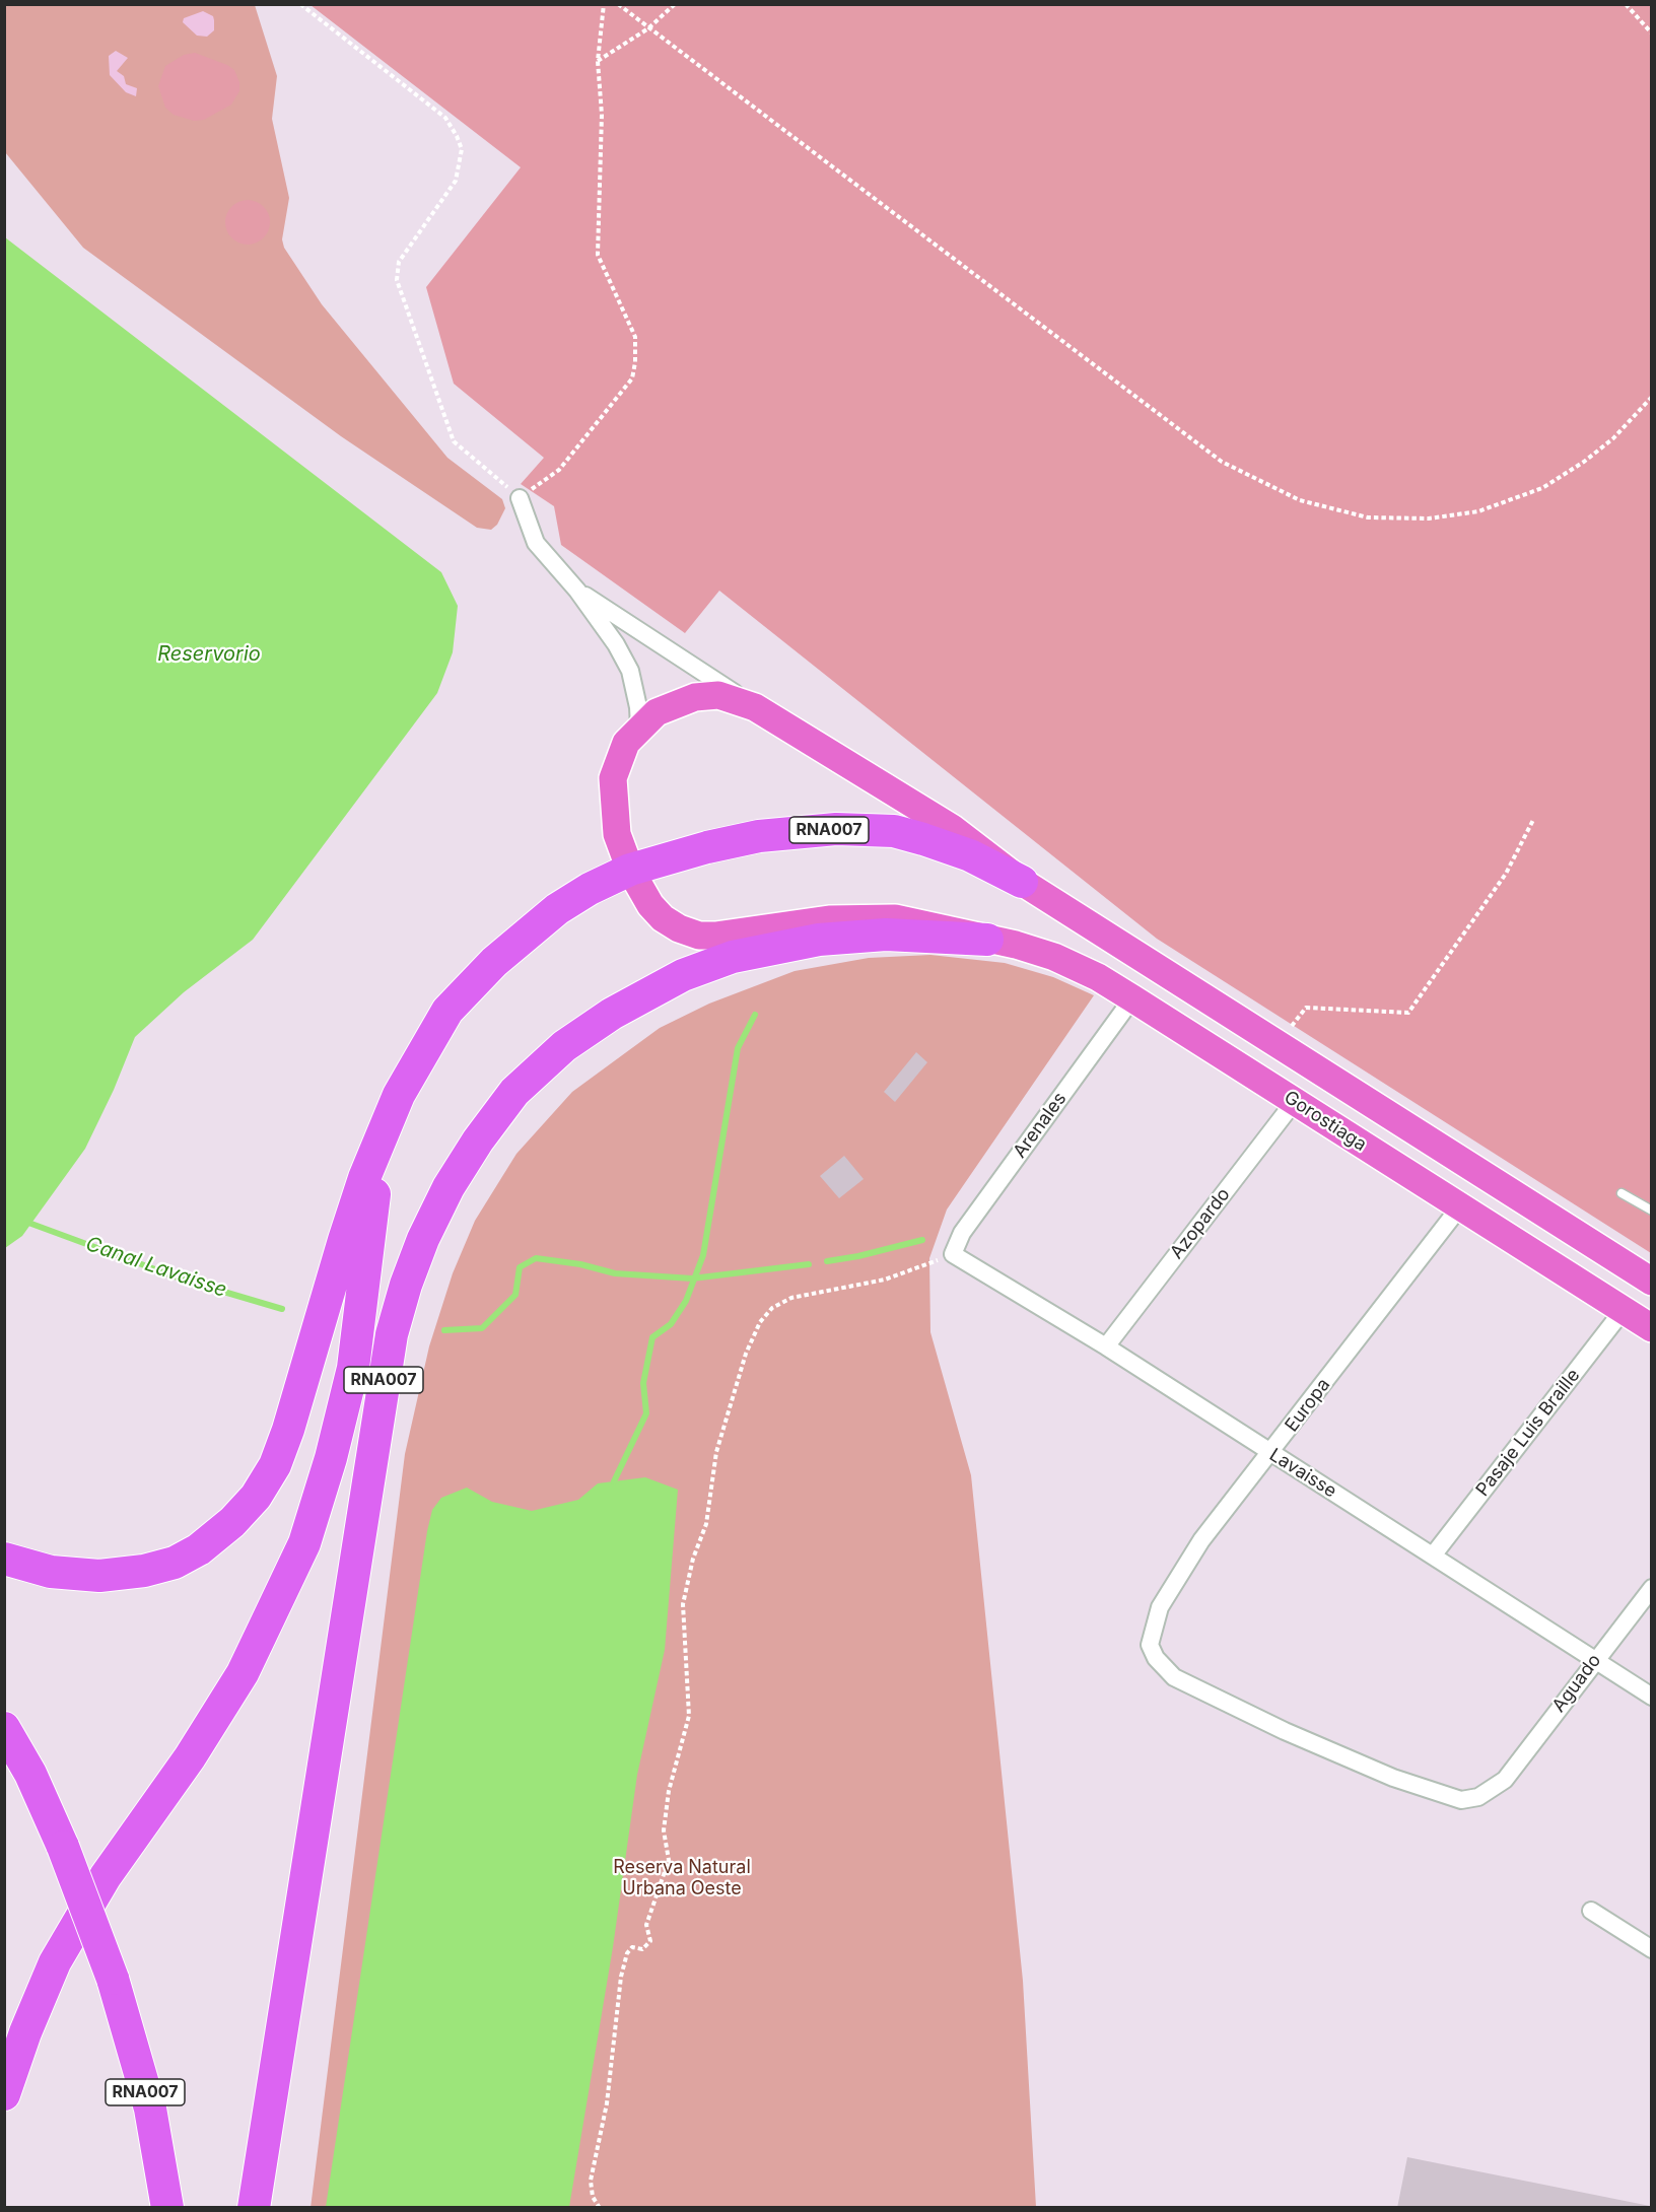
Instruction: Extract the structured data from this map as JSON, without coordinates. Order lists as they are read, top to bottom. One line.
{"streets":{"highway":["RNA007"],"main road":["Gorostiaga"],"street":["Arenales","Azopardo","Europa","Pasaje Luis Braille","Lavaisse","Aguado"]},"crossings":[["RNA007","Gorostiaga"],["Gorostiaga","Arenales"],["Gorostiaga","Azopardo"],["Gorostiaga","Europa"],["Gorostiaga","Pasaje Luis Braille"],["Arenales","Lavaisse"],["Azopardo","Lavaisse"],["Europa","Lavaisse"],["Europa","Aguado"],["Pasaje Luis Braille","Lavaisse"],["Lavaisse","Aguado"]],"water":["Reservorio","Canal Lavaisse"],"parks":["Reserva Natural Urbana Oeste"]}
